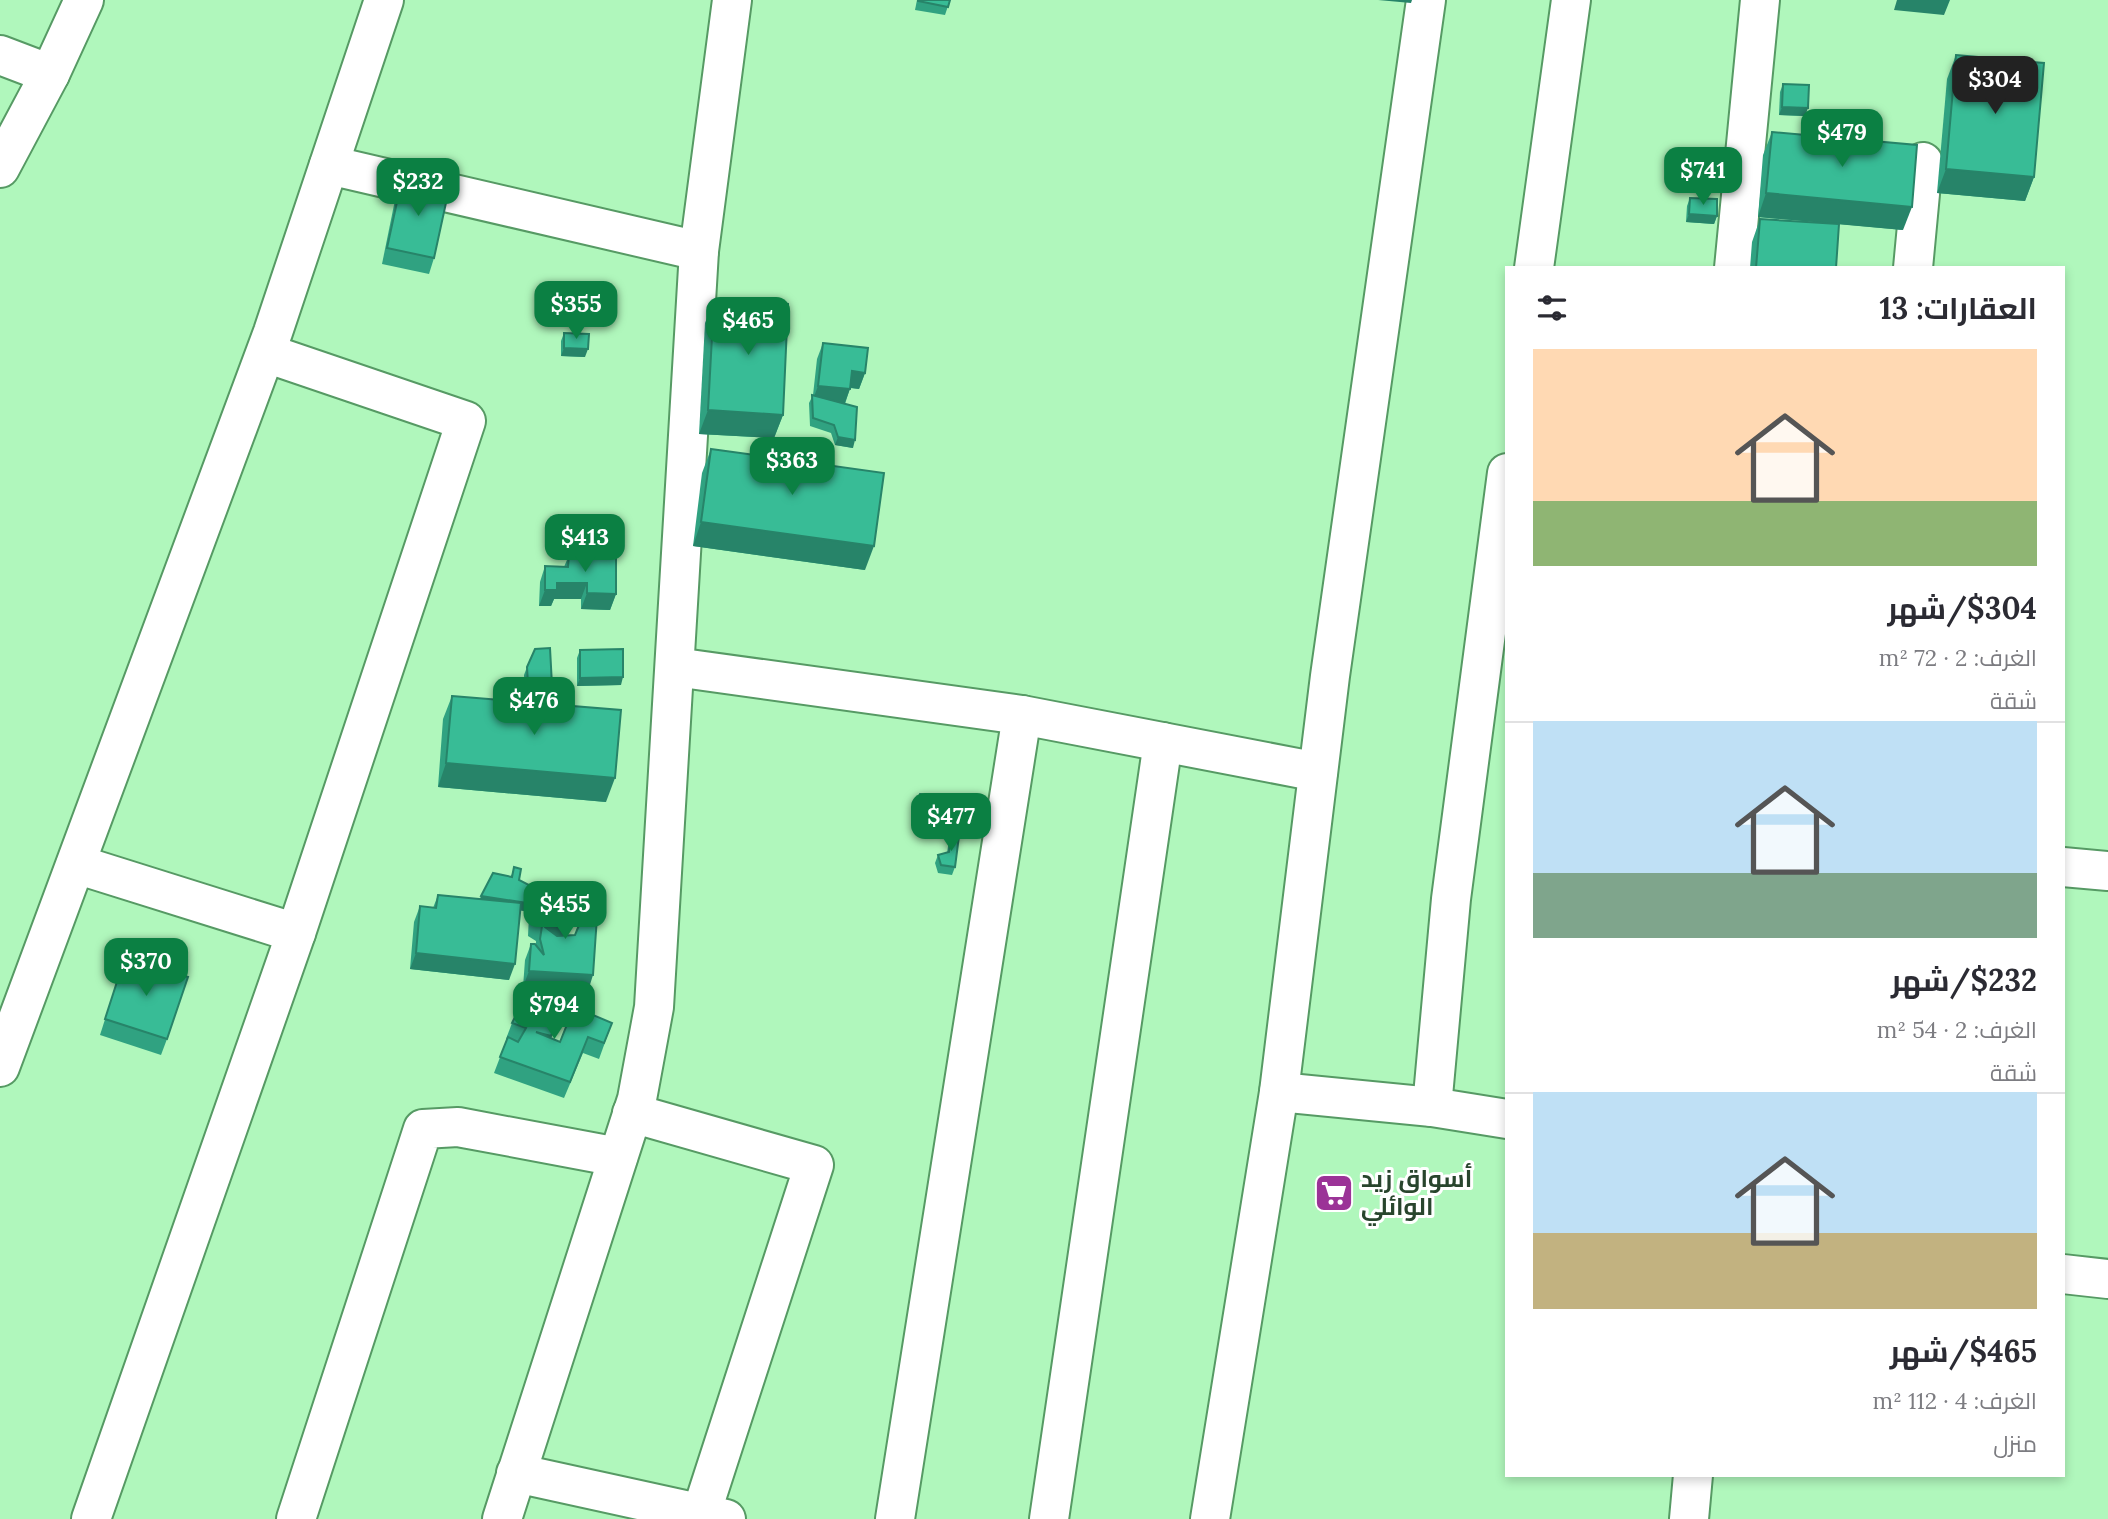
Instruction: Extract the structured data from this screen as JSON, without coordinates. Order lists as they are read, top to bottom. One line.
{"places":{"supermarket":["أسواق زيد الوائلي"]},"page":{"price":["$304","$479","$741","$232","$355","$465","$363","$413","$476","$477","$455","$370","$794"],"heading":"العقارات: 13","list":[{"name":"$304/شهر","note":"الغرف: 2 · 72 m² · شقة"},{"name":"$232/شهر","note":"الغرف: 2 · 54 m² · شقة"},{"name":"$465/شهر","note":"الغرف: 4 · 112 m² · منزل"}]}}
